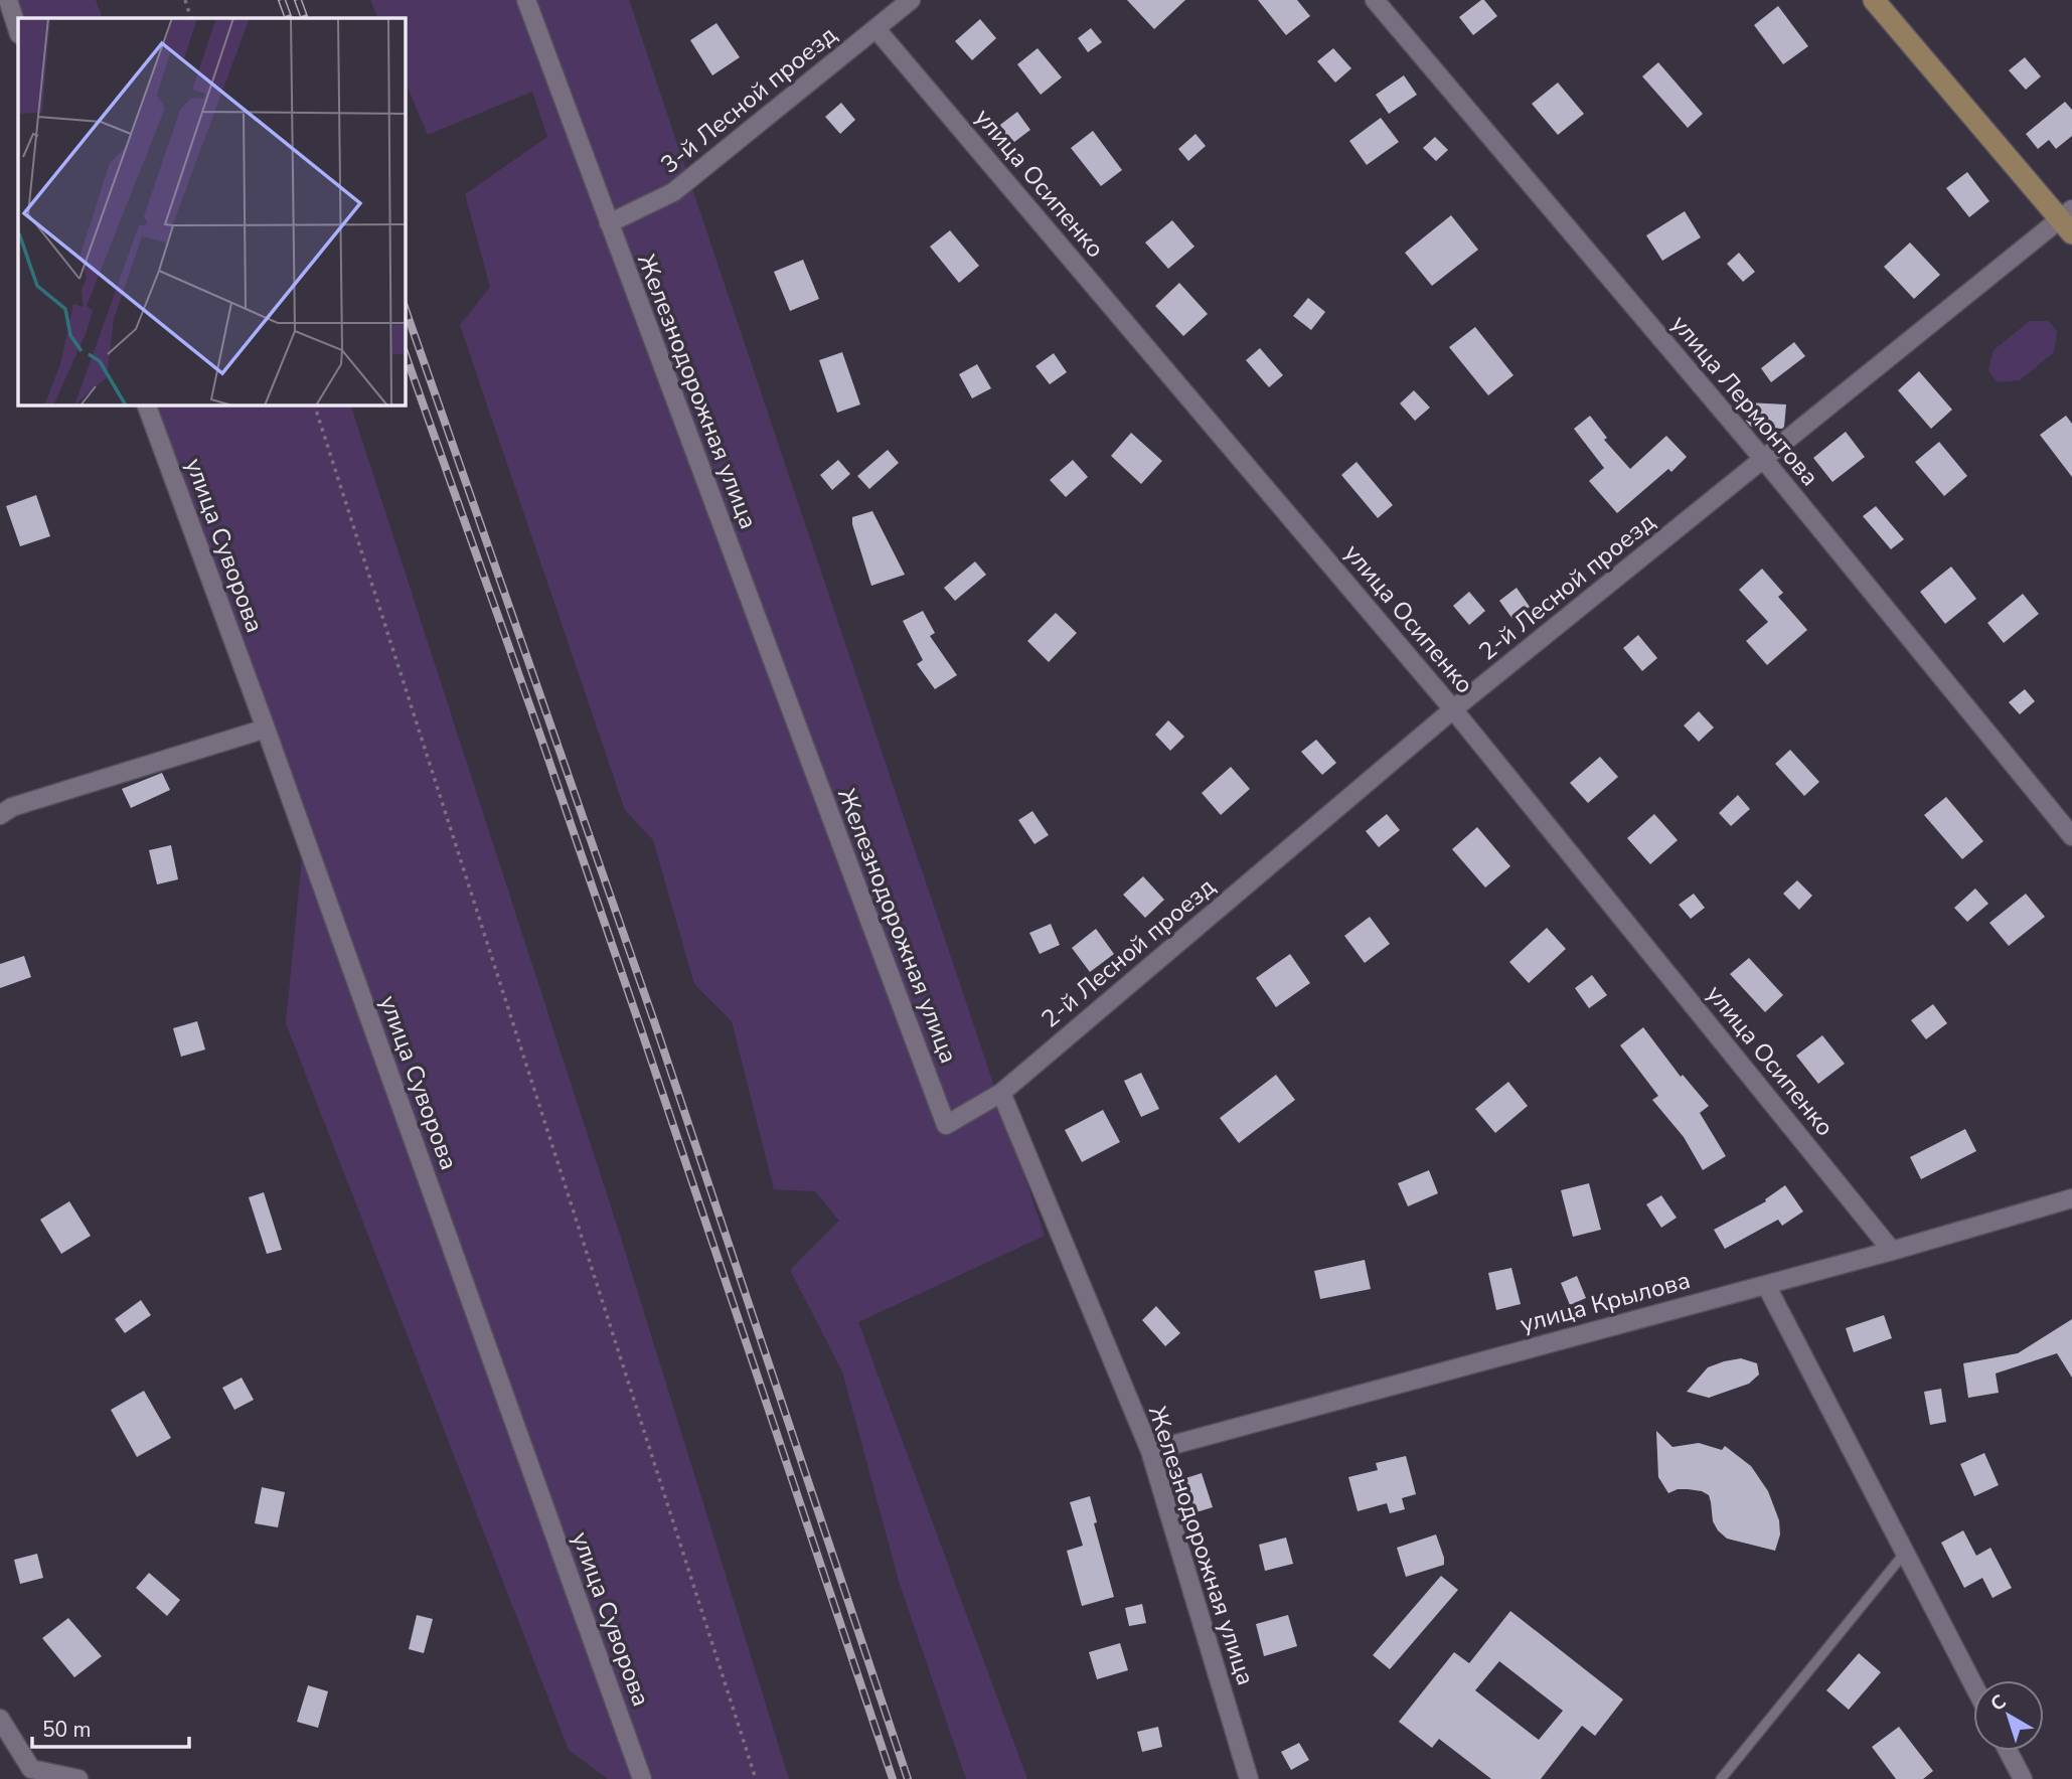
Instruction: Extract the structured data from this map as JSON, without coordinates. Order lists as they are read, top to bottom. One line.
{"streets":{"street":["3-й Лесной проезд","улица Осипенко","Железнодорожная улица","улица Лермонтова","улица Суворова","2-й Лесной проезд","улица Крылова"]},"crossings":[["3-й Лесной проезд","улица Осипенко"],["3-й Лесной проезд","Железнодорожная улица"],["улица Осипенко","2-й Лесной проезд"],["улица Осипенко","улица Крылова"],["Железнодорожная улица","2-й Лесной проезд"],["Железнодорожная улица","улица Крылова"],["улица Лермонтова","2-й Лесной проезд"]],"scale_bar":"50 m","north":"top left"}
